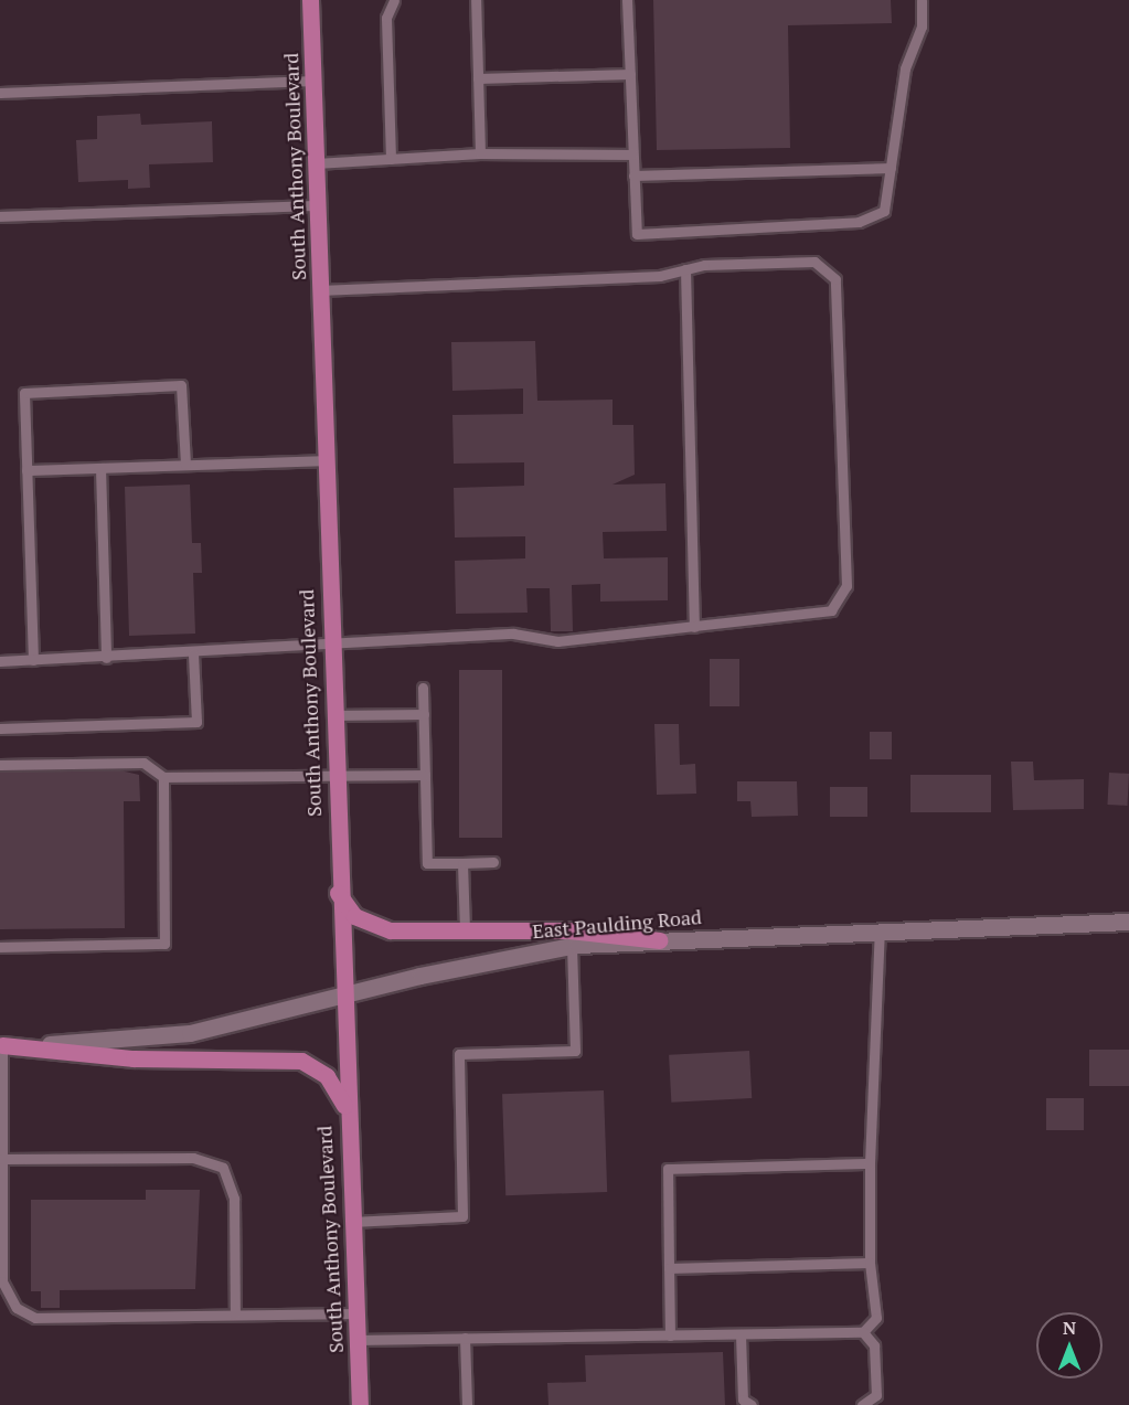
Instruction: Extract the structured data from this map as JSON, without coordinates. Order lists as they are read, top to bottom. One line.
{"streets":{"main road":["South Anthony Boulevard","East Paulding Road"]},"crossings":[["South Anthony Boulevard","East Paulding Road"]],"north":"top"}
